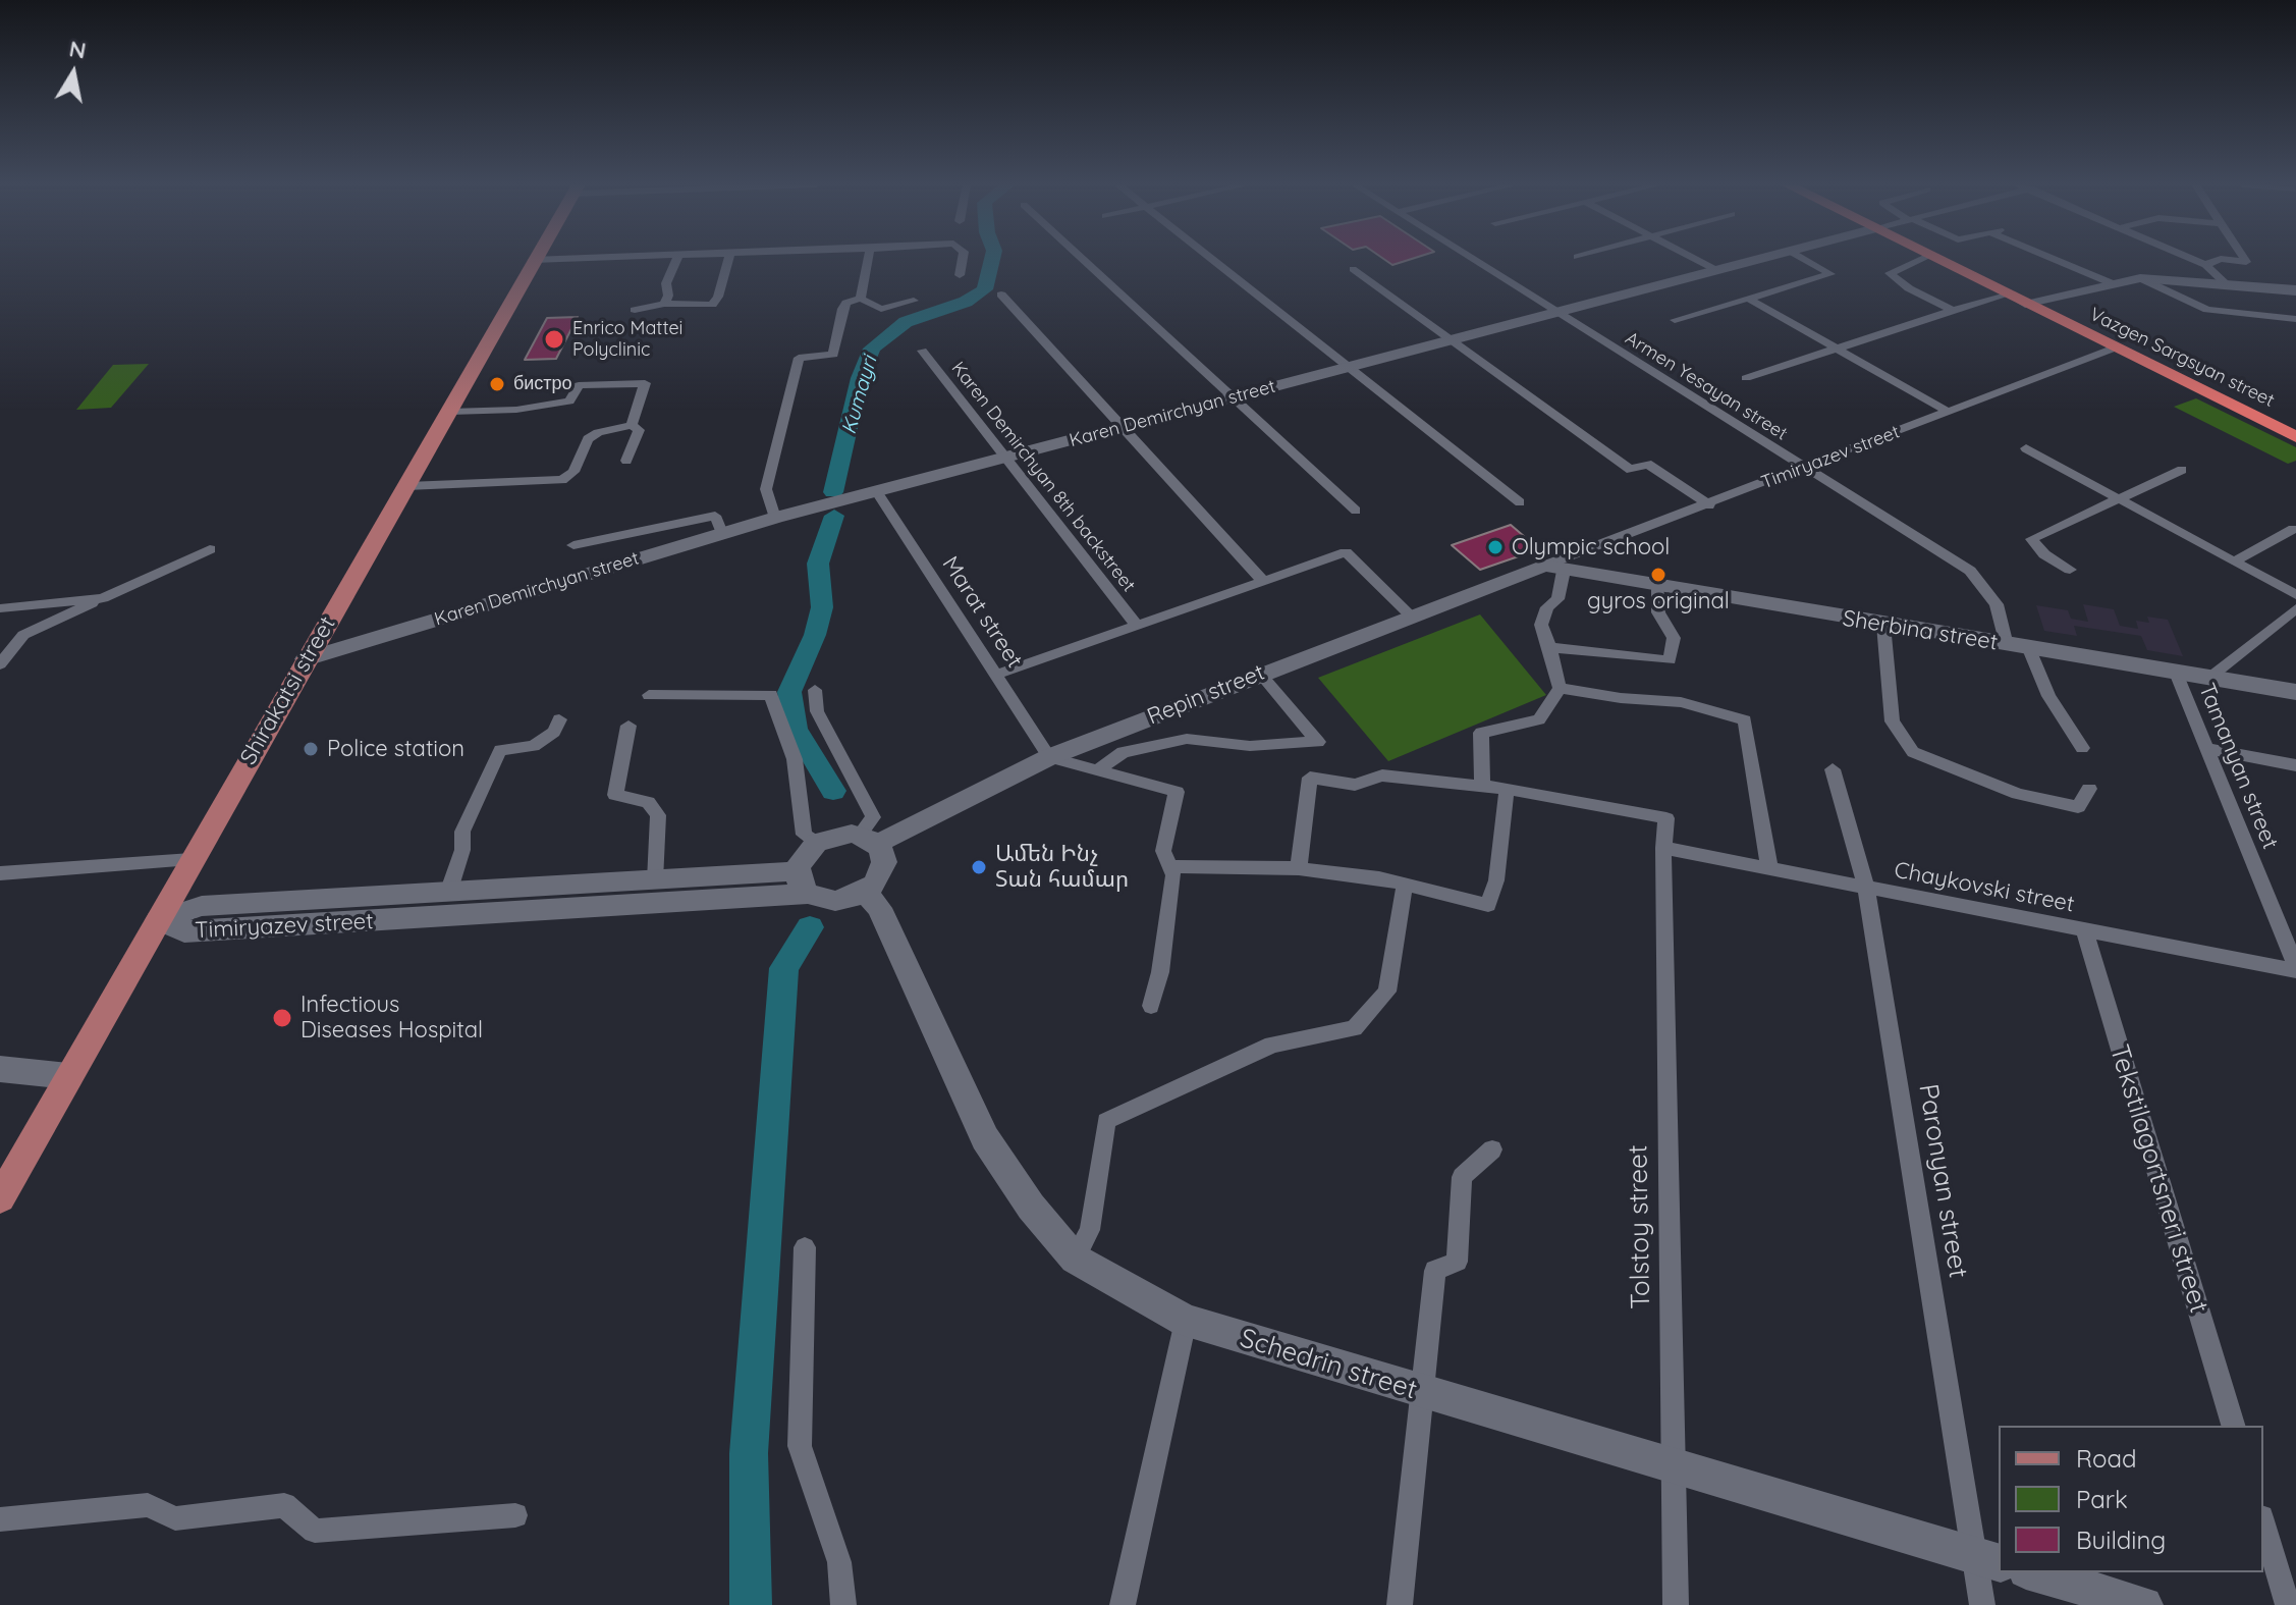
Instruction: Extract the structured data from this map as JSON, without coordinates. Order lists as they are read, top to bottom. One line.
{"streets":{"highway":["Vazgen Sargsyan street"],"main road":["Shirakatsi street"],"street":["Armen Yesayan street","Karen Demirchyan street","Timiryazev street","Karen Demirchyan 8th backstreet","Marat street","Sherbina street","Repin street","Tamanyan street","Chaykovski street","Tekstilagortsneri street","Paronyan street","Tolstoy street","Schedrin street"]},"crossings":[["Vazgen Sargsyan street","Timiryazev street"],["Armen Yesayan street","Karen Demirchyan street"],["Armen Yesayan street","Timiryazev street"],["Armen Yesayan street","Sherbina street"],["Karen Demirchyan street","Karen Demirchyan 8th backstreet"],["Karen Demirchyan street","Marat street"],["Karen Demirchyan street","Shirakatsi street"],["Timiryazev street","Sherbina street"],["Timiryazev street","Shirakatsi street"],["Timiryazev street","Repin street"],["Timiryazev street","Schedrin street"],["Marat street","Repin street"],["Sherbina street","Repin street"],["Sherbina street","Tamanyan street"],["Repin street","Schedrin street"],["Tamanyan street","Chaykovski street"],["Chaykovski street","Tekstilagortsneri street"],["Chaykovski street","Paronyan street"],["Chaykovski street","Tolstoy street"],["Paronyan street","Schedrin street"],["Tolstoy street","Schedrin street"]],"water":["Kumayri"],"places":["Enrico Mattei Polyclinic","бистро","Olympic school","gyros original","Police station","Ամեն Ինչ Տան համար","Infectious Diseases Hospital"],"legend":["Road","Park","Building"],"north":"top"}
